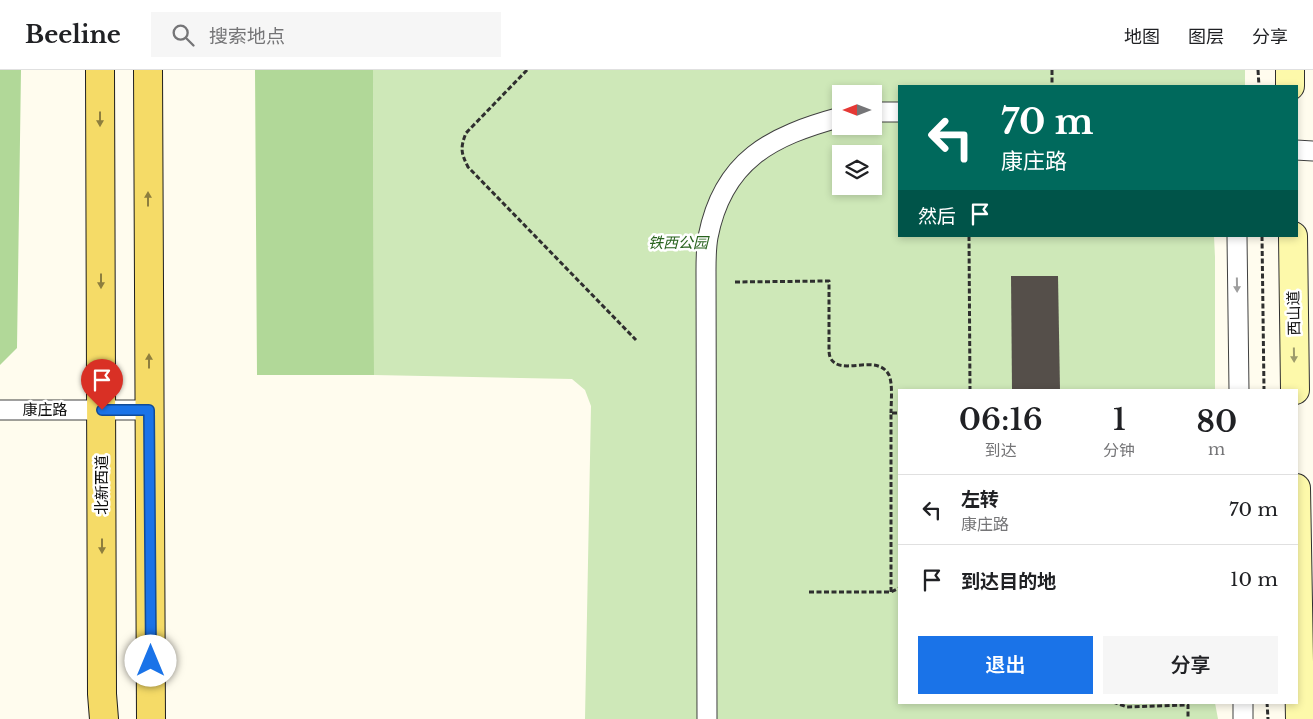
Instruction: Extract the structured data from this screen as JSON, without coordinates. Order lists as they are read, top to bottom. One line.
{"streets":{"main road":["西山道","北新西道"],"street":["康庄路"]},"crossings":[["康庄路","北新西道"]],"one_way":["西山道"],"parks":["铁西公园"],"north":"left","page":{"header":"Beeline","search":"搜索地点","nav":["地图","图层","分享"],"turn":["70 m","康庄路"],"then":"然后","eta":["06:16","到达","1","分钟","80","m"],"list":[{"name":"左转","note":"康庄路","value":"70 m"},{"name":"到达目的地","value":"10 m"}],"buttons":["退出","分享"]}}
